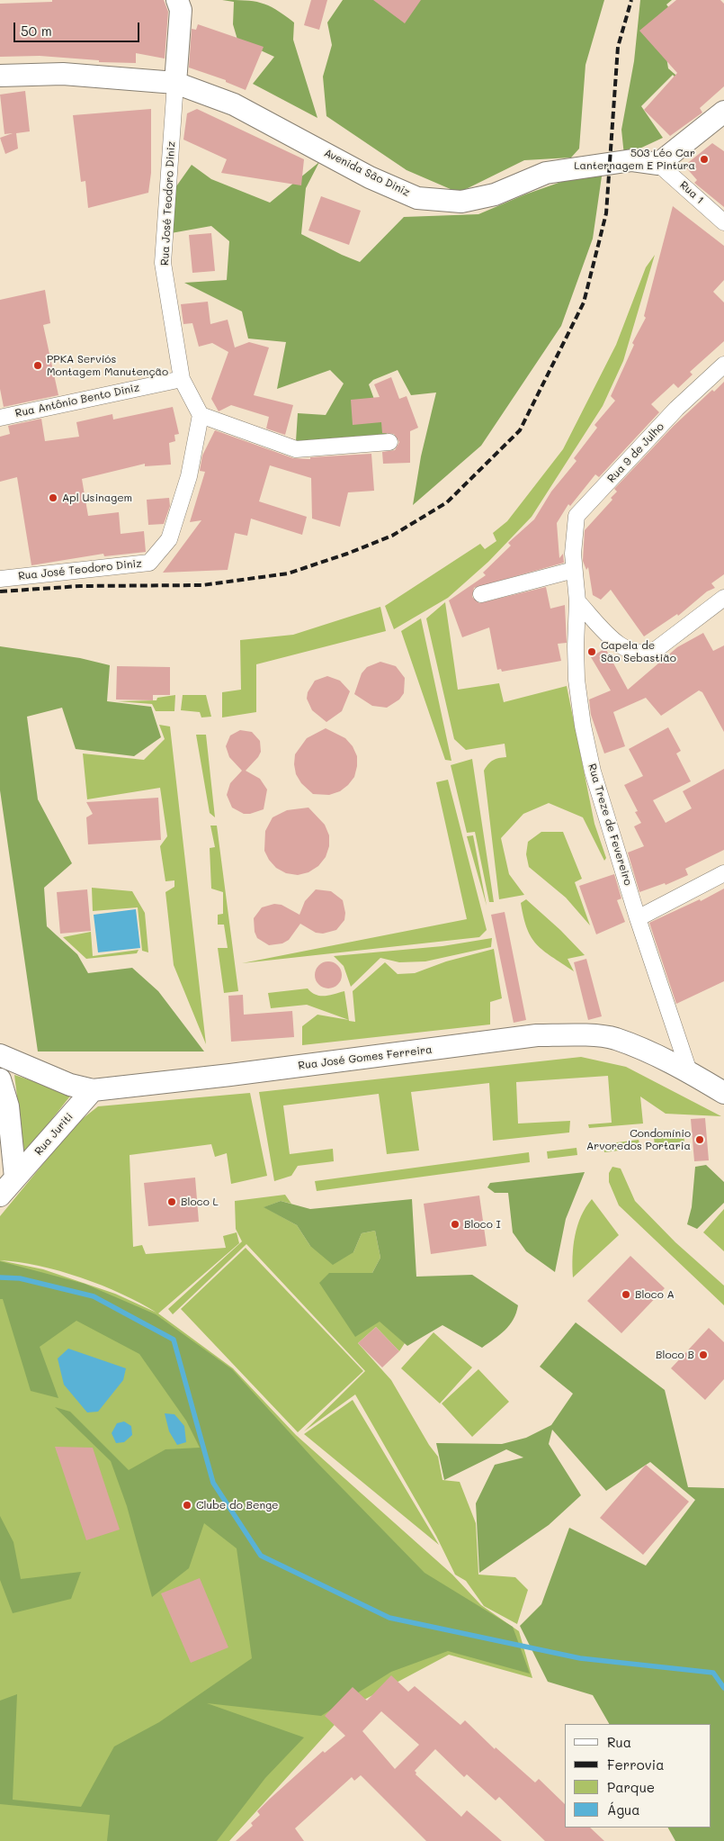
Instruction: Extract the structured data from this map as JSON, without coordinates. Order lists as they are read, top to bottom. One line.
{"streets":{"street":["Avenida São Diniz","Rua 1","Rua José Teodoro Diniz","Rua Antônio Bento Diniz","Rua 9 de Julho","Rua Treze de Fevereiro","Rua José Gomes Ferreira","Rua Juriti"]},"crossings":[["Avenida São Diniz","Rua 1"],["Avenida São Diniz","Rua José Teodoro Diniz"],["Rua José Teodoro Diniz","Rua Antônio Bento Diniz"],["Rua 9 de Julho","Rua Treze de Fevereiro"],["Rua Treze de Fevereiro","Rua José Gomes Ferreira"],["Rua José Gomes Ferreira","Rua Juriti"]],"places":["503 Léo Car Lanternagem E Pintura","PPKA Serviós Montagem Manutenção","Apl Usinagem","Capela de São Sebastião","Condomínio Arvoredos Portaria","Bloco L","Bloco I","Bloco A","Bloco B","Clube do Benge"],"legend":["Rua","Ferrovia","Parque","Água"],"scale_bar":"50 m"}
